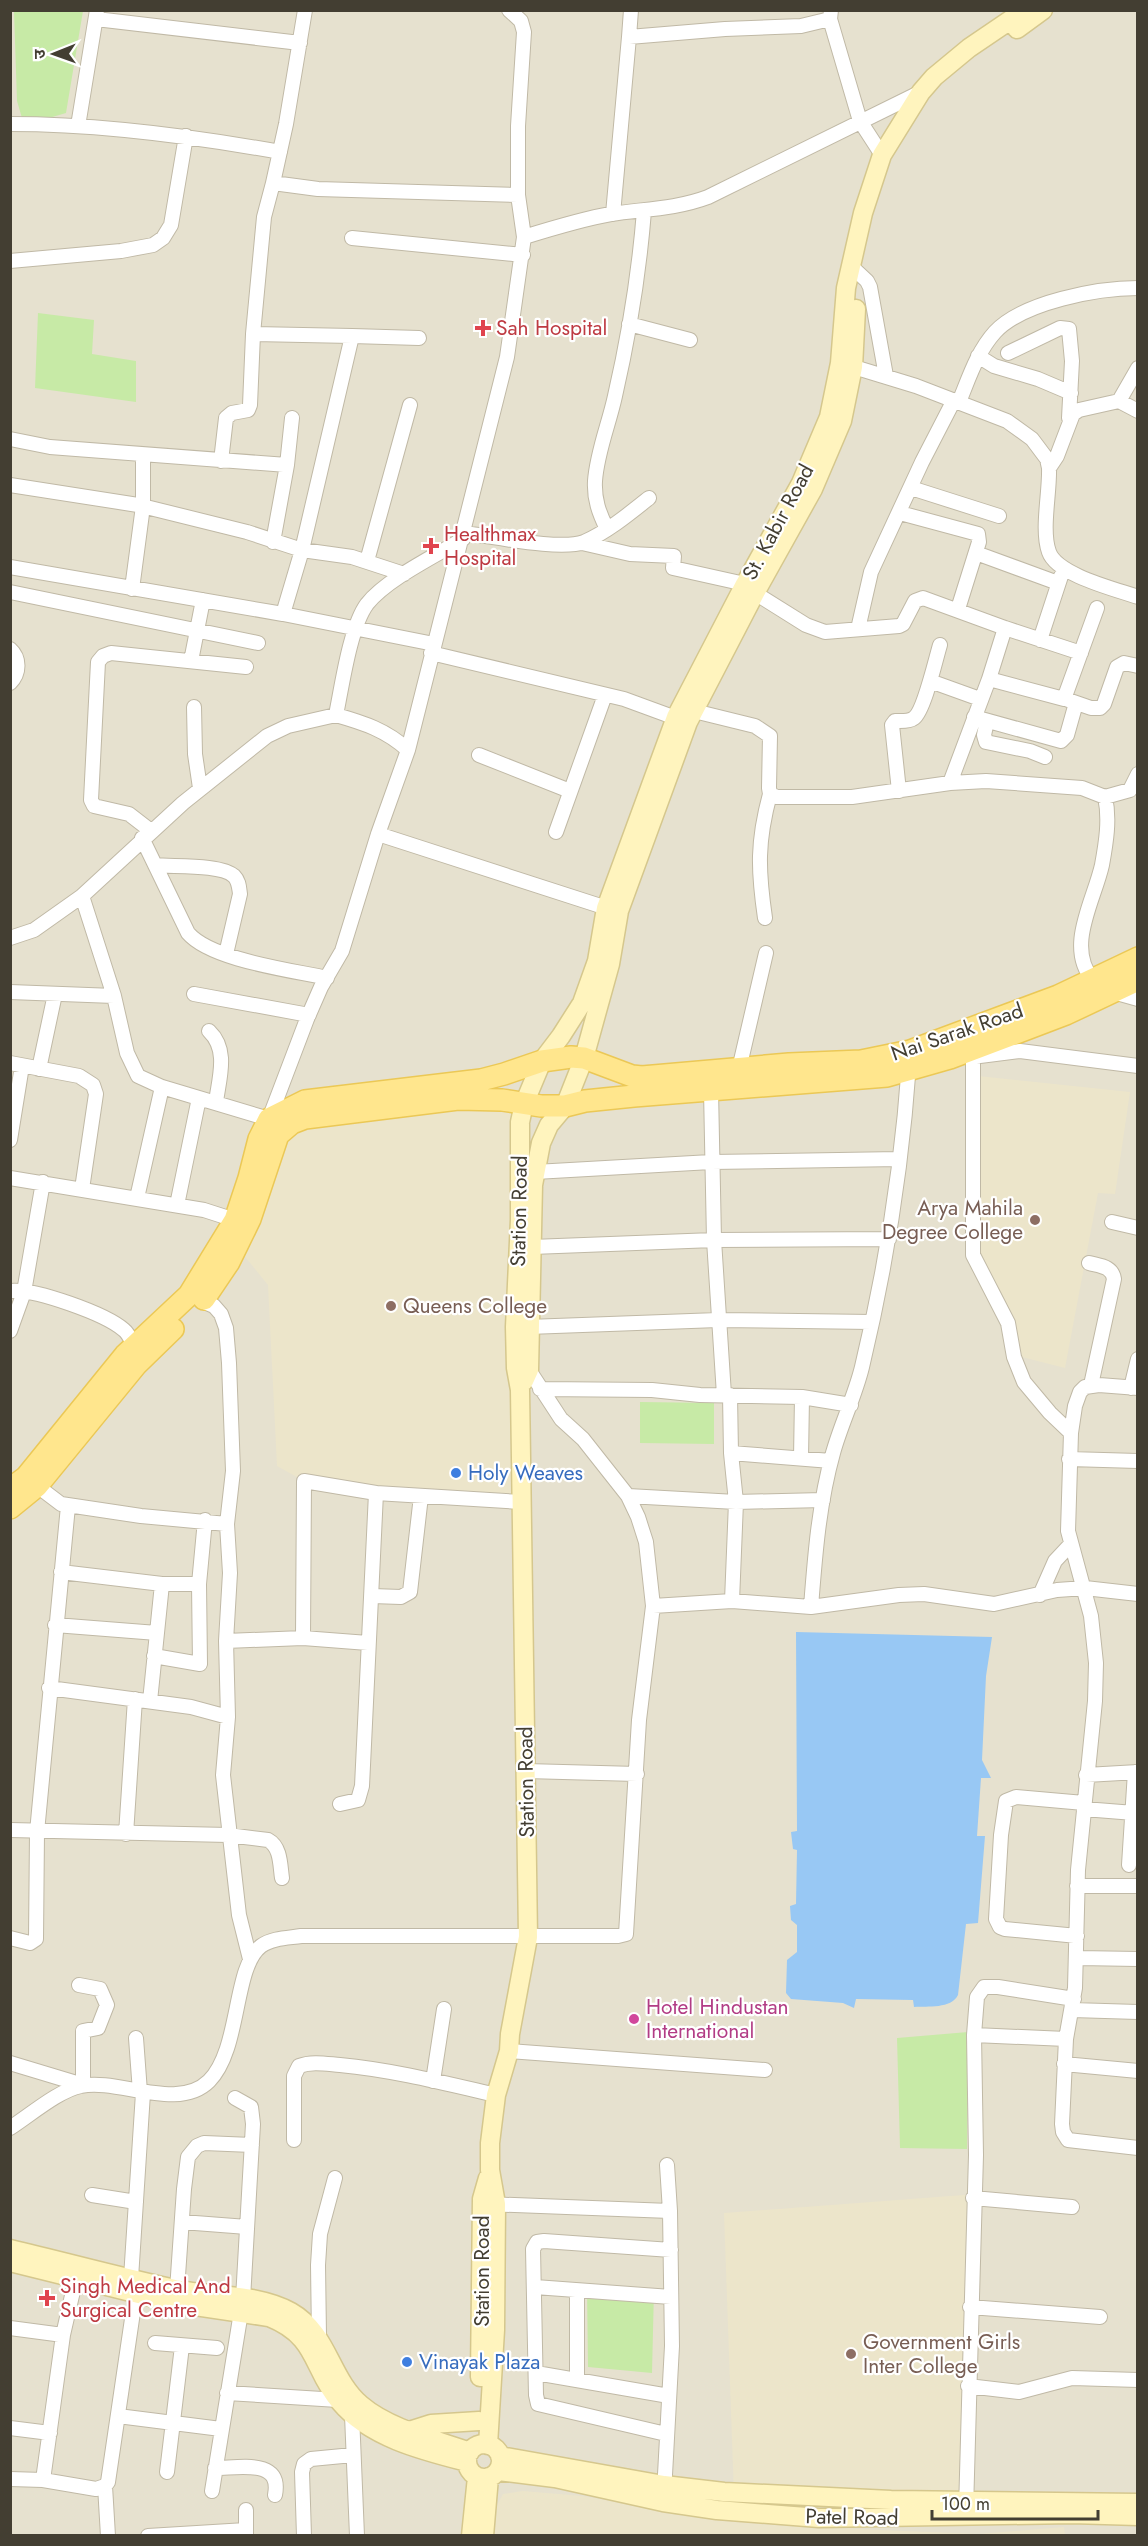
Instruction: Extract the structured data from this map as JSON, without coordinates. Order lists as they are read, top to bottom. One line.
{"streets":{"main road":["Nai Sarak Road"],"street":["St. Kabir Road","Station Road","Patel Road"]},"crossings":[["St. Kabir Road","Nai Sarak Road"],["St. Kabir Road","Station Road"],["Nai Sarak Road","Station Road"],["Station Road","Patel Road"]],"places":{"health":["Sah Hospital","Healthmax Hospital","Singh Medical And Surgical Centre"],"other":["Arya Mahila Degree College","Queens College","Holy Weaves","Hotel Hindustan International","Government Girls Inter College","Vinayak Plaza"]},"scale_bar":"100 m","north":"left"}
